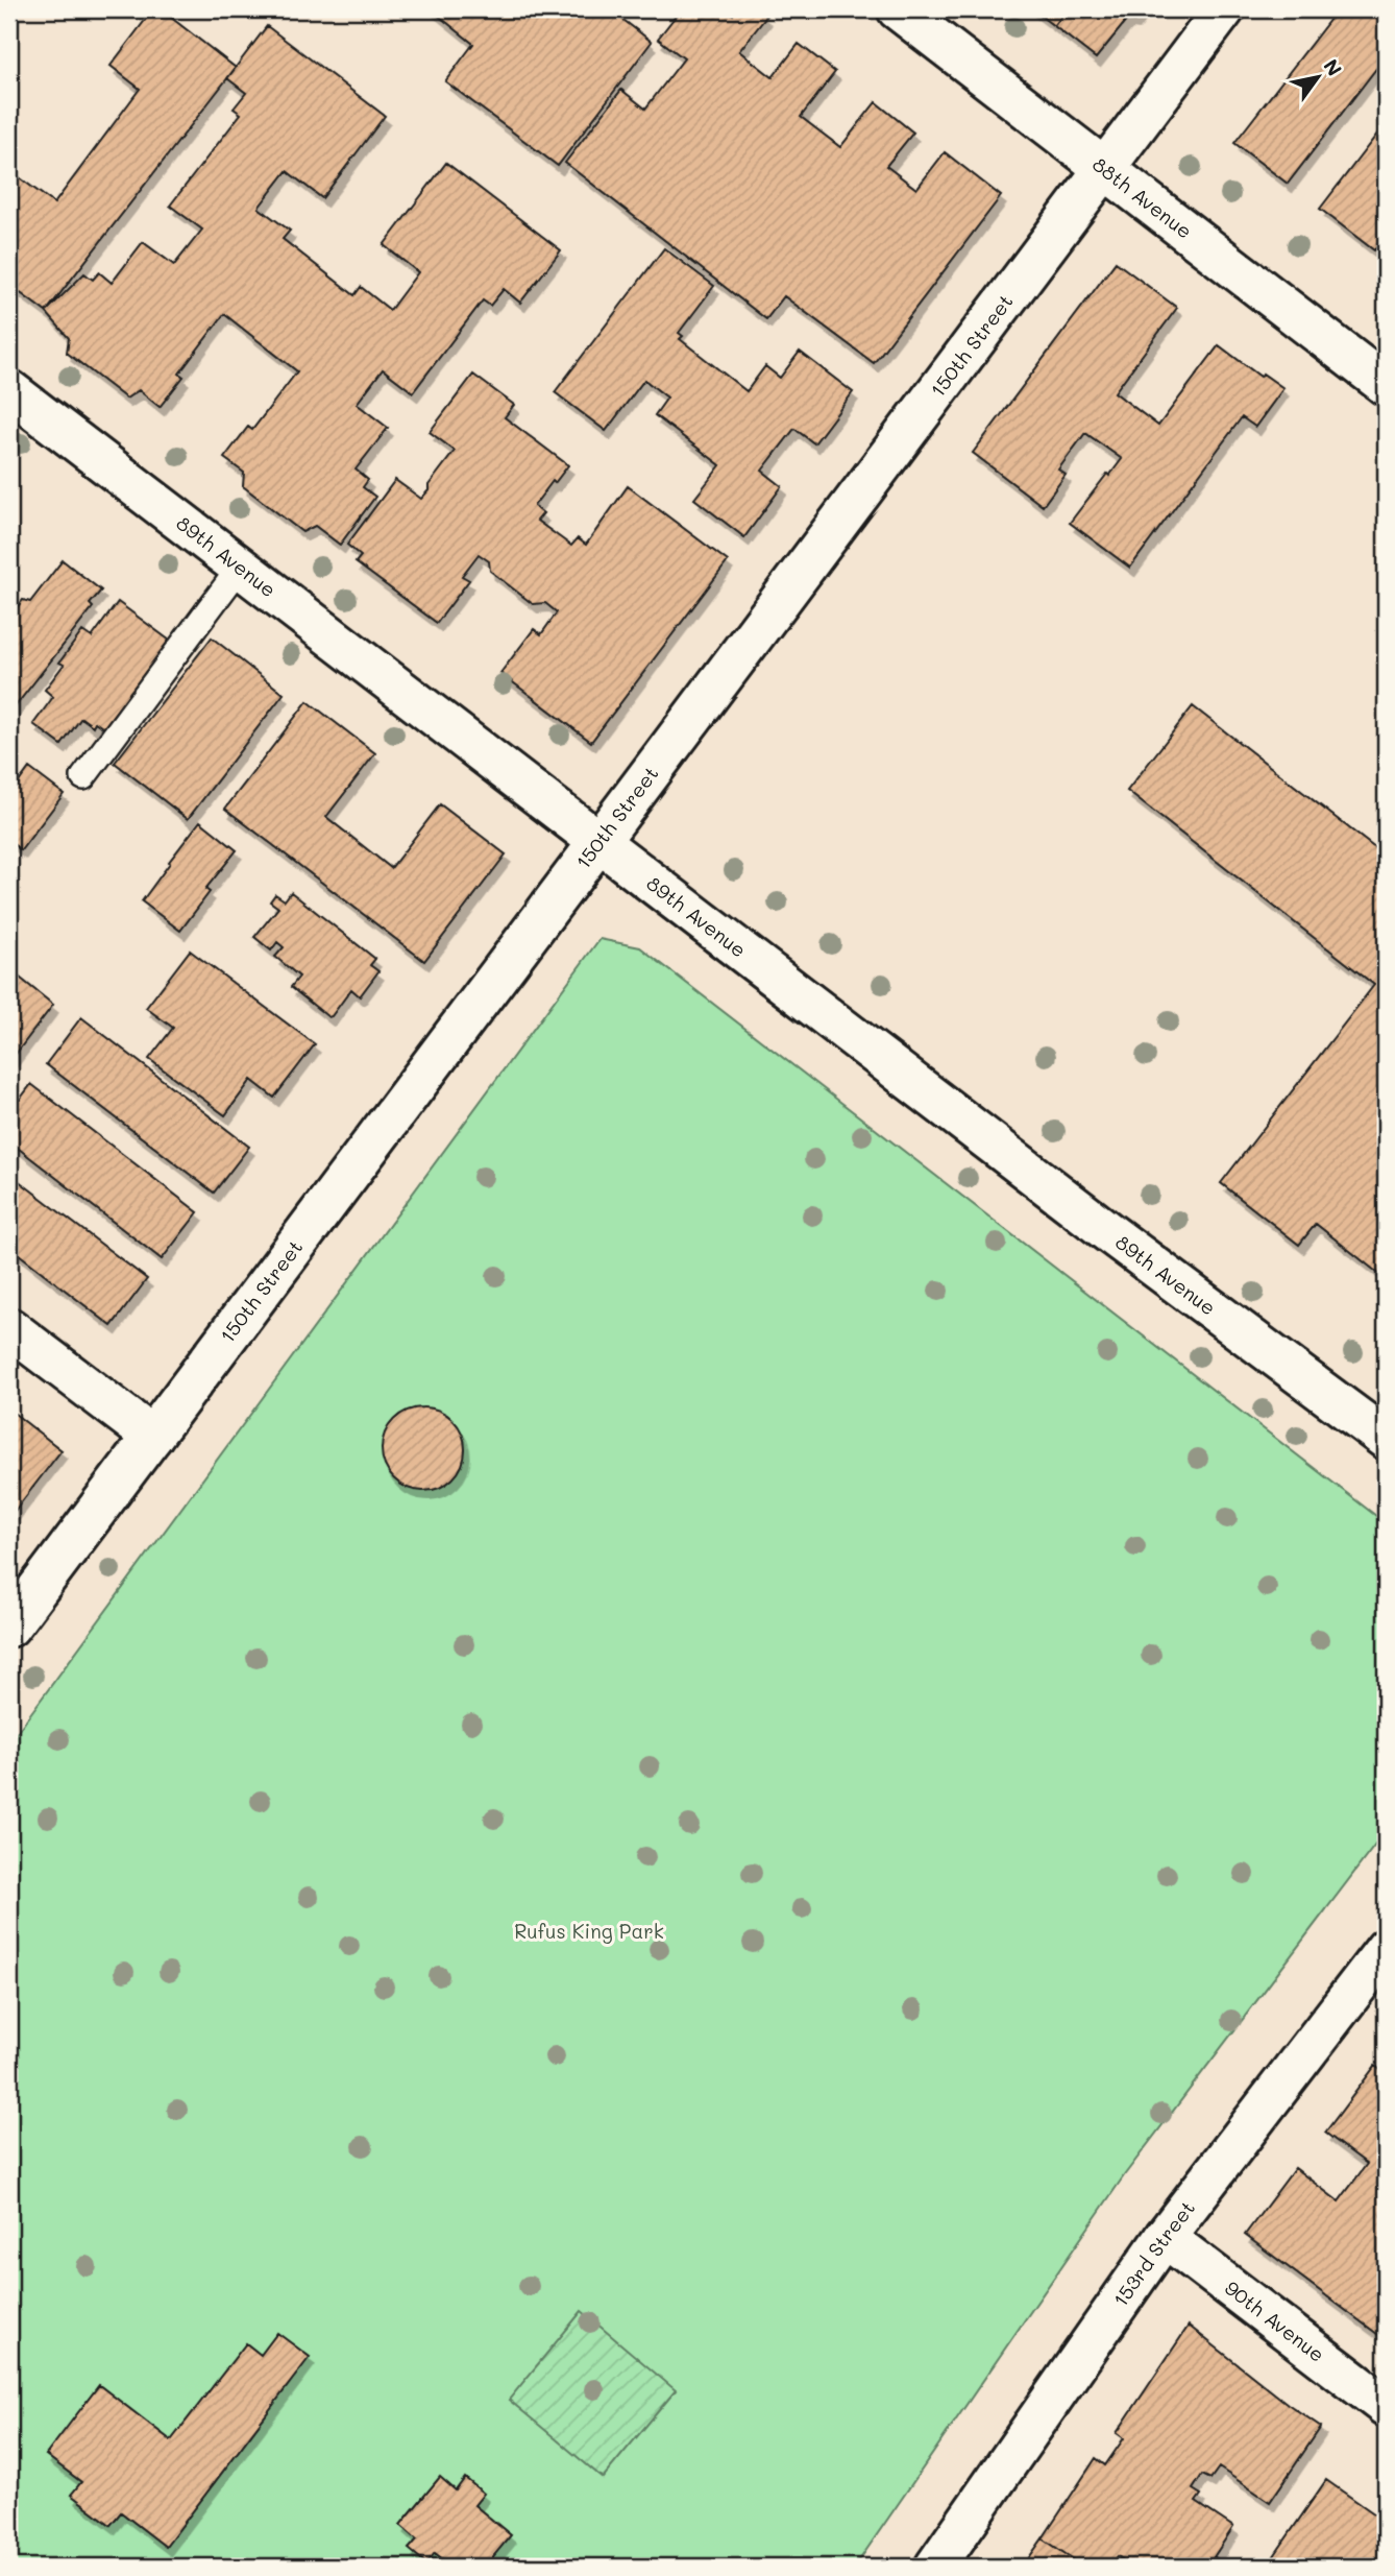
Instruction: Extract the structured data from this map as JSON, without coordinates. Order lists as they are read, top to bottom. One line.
{"streets":{"street":["88th Avenue","150th Street","89th Avenue","153rd Street","90th Avenue"]},"crossings":[["88th Avenue","150th Street"],["150th Street","89th Avenue"],["153rd Street","90th Avenue"]],"parks":["Rufus King Park"],"north":"top right"}
